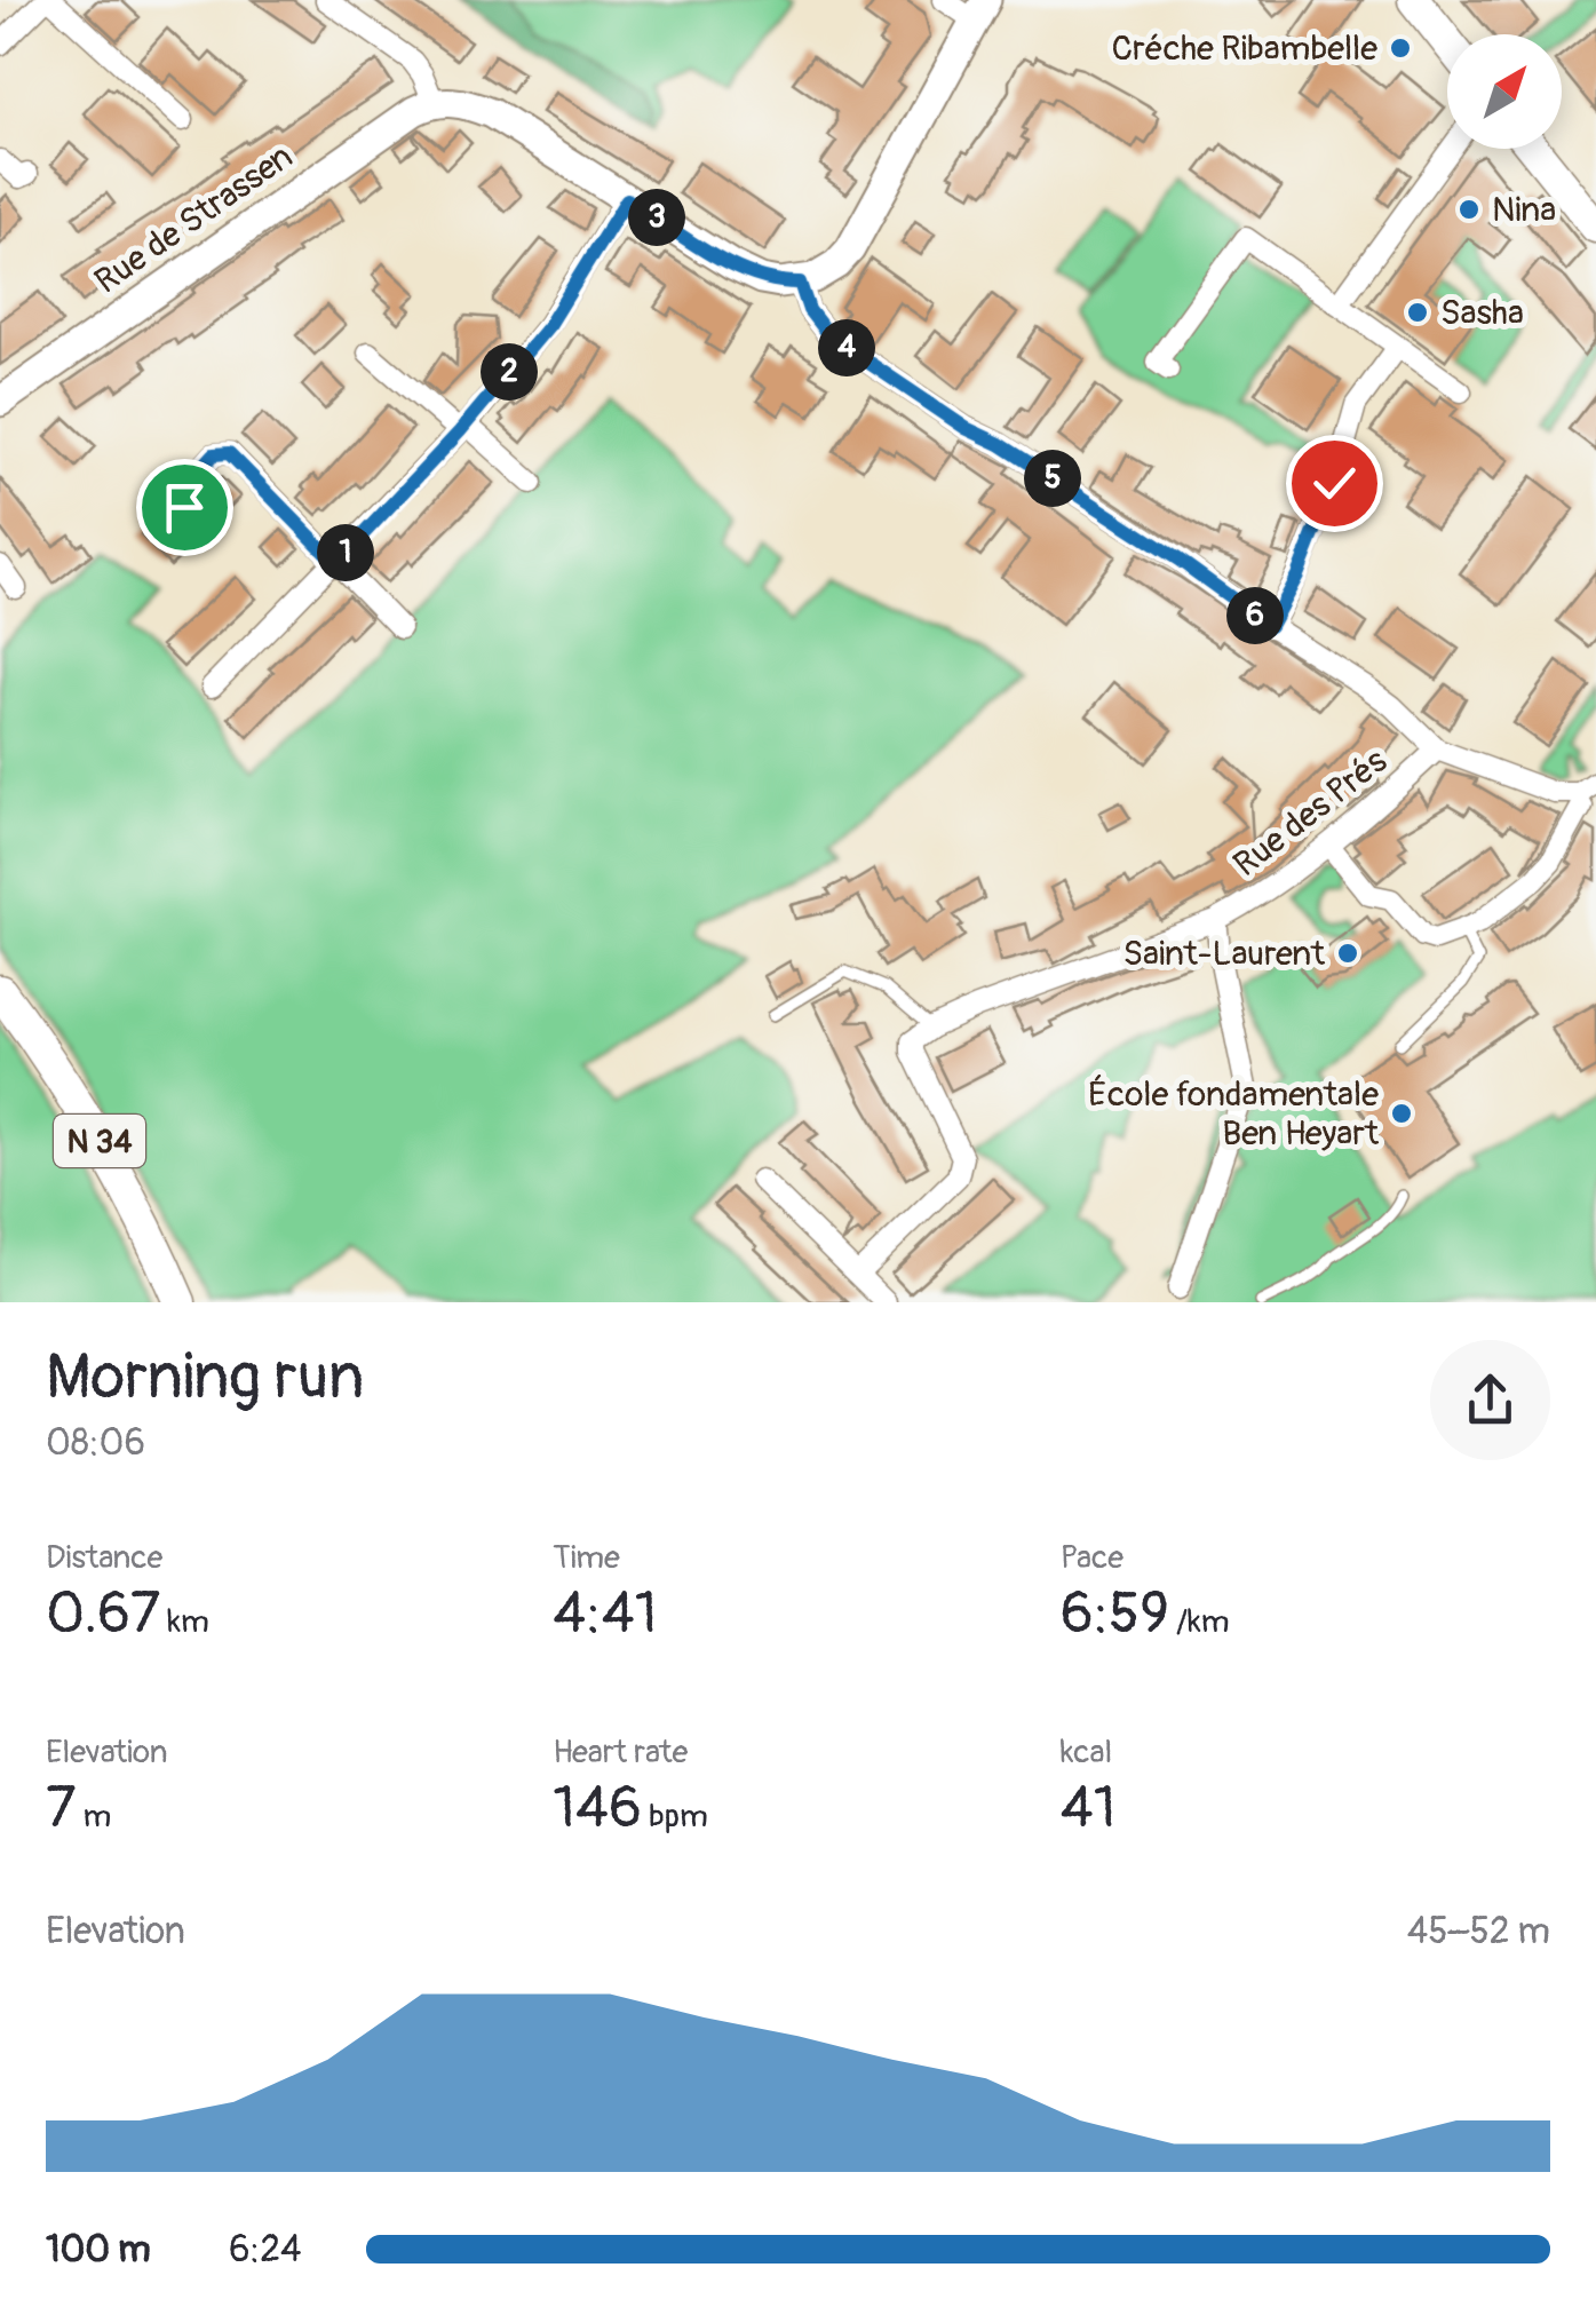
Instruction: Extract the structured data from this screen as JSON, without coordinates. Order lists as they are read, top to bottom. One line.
{"streets":{"main road":["Rue de Strassen","N 34"],"street":["Rue des Prés"]},"places":["Créche Ribambelle","Nina","Sasha","Saint-Laurent","École fondamentale Ben Heyart"],"north":"top right","page":{"pins":["3","4","2","5","1","6"],"heading":["Morning run","08:06"],"stats":[["Distance","0.67 km"],["Time","4:41"],["Pace","6:59 /km"],["Elevation","7 m"],["Heart rate","146 bpm"],["kcal","41"]],"chart":["Elevation","45–52 m"],"list":[{"name":"100 m","note":"6:24"}]}}
